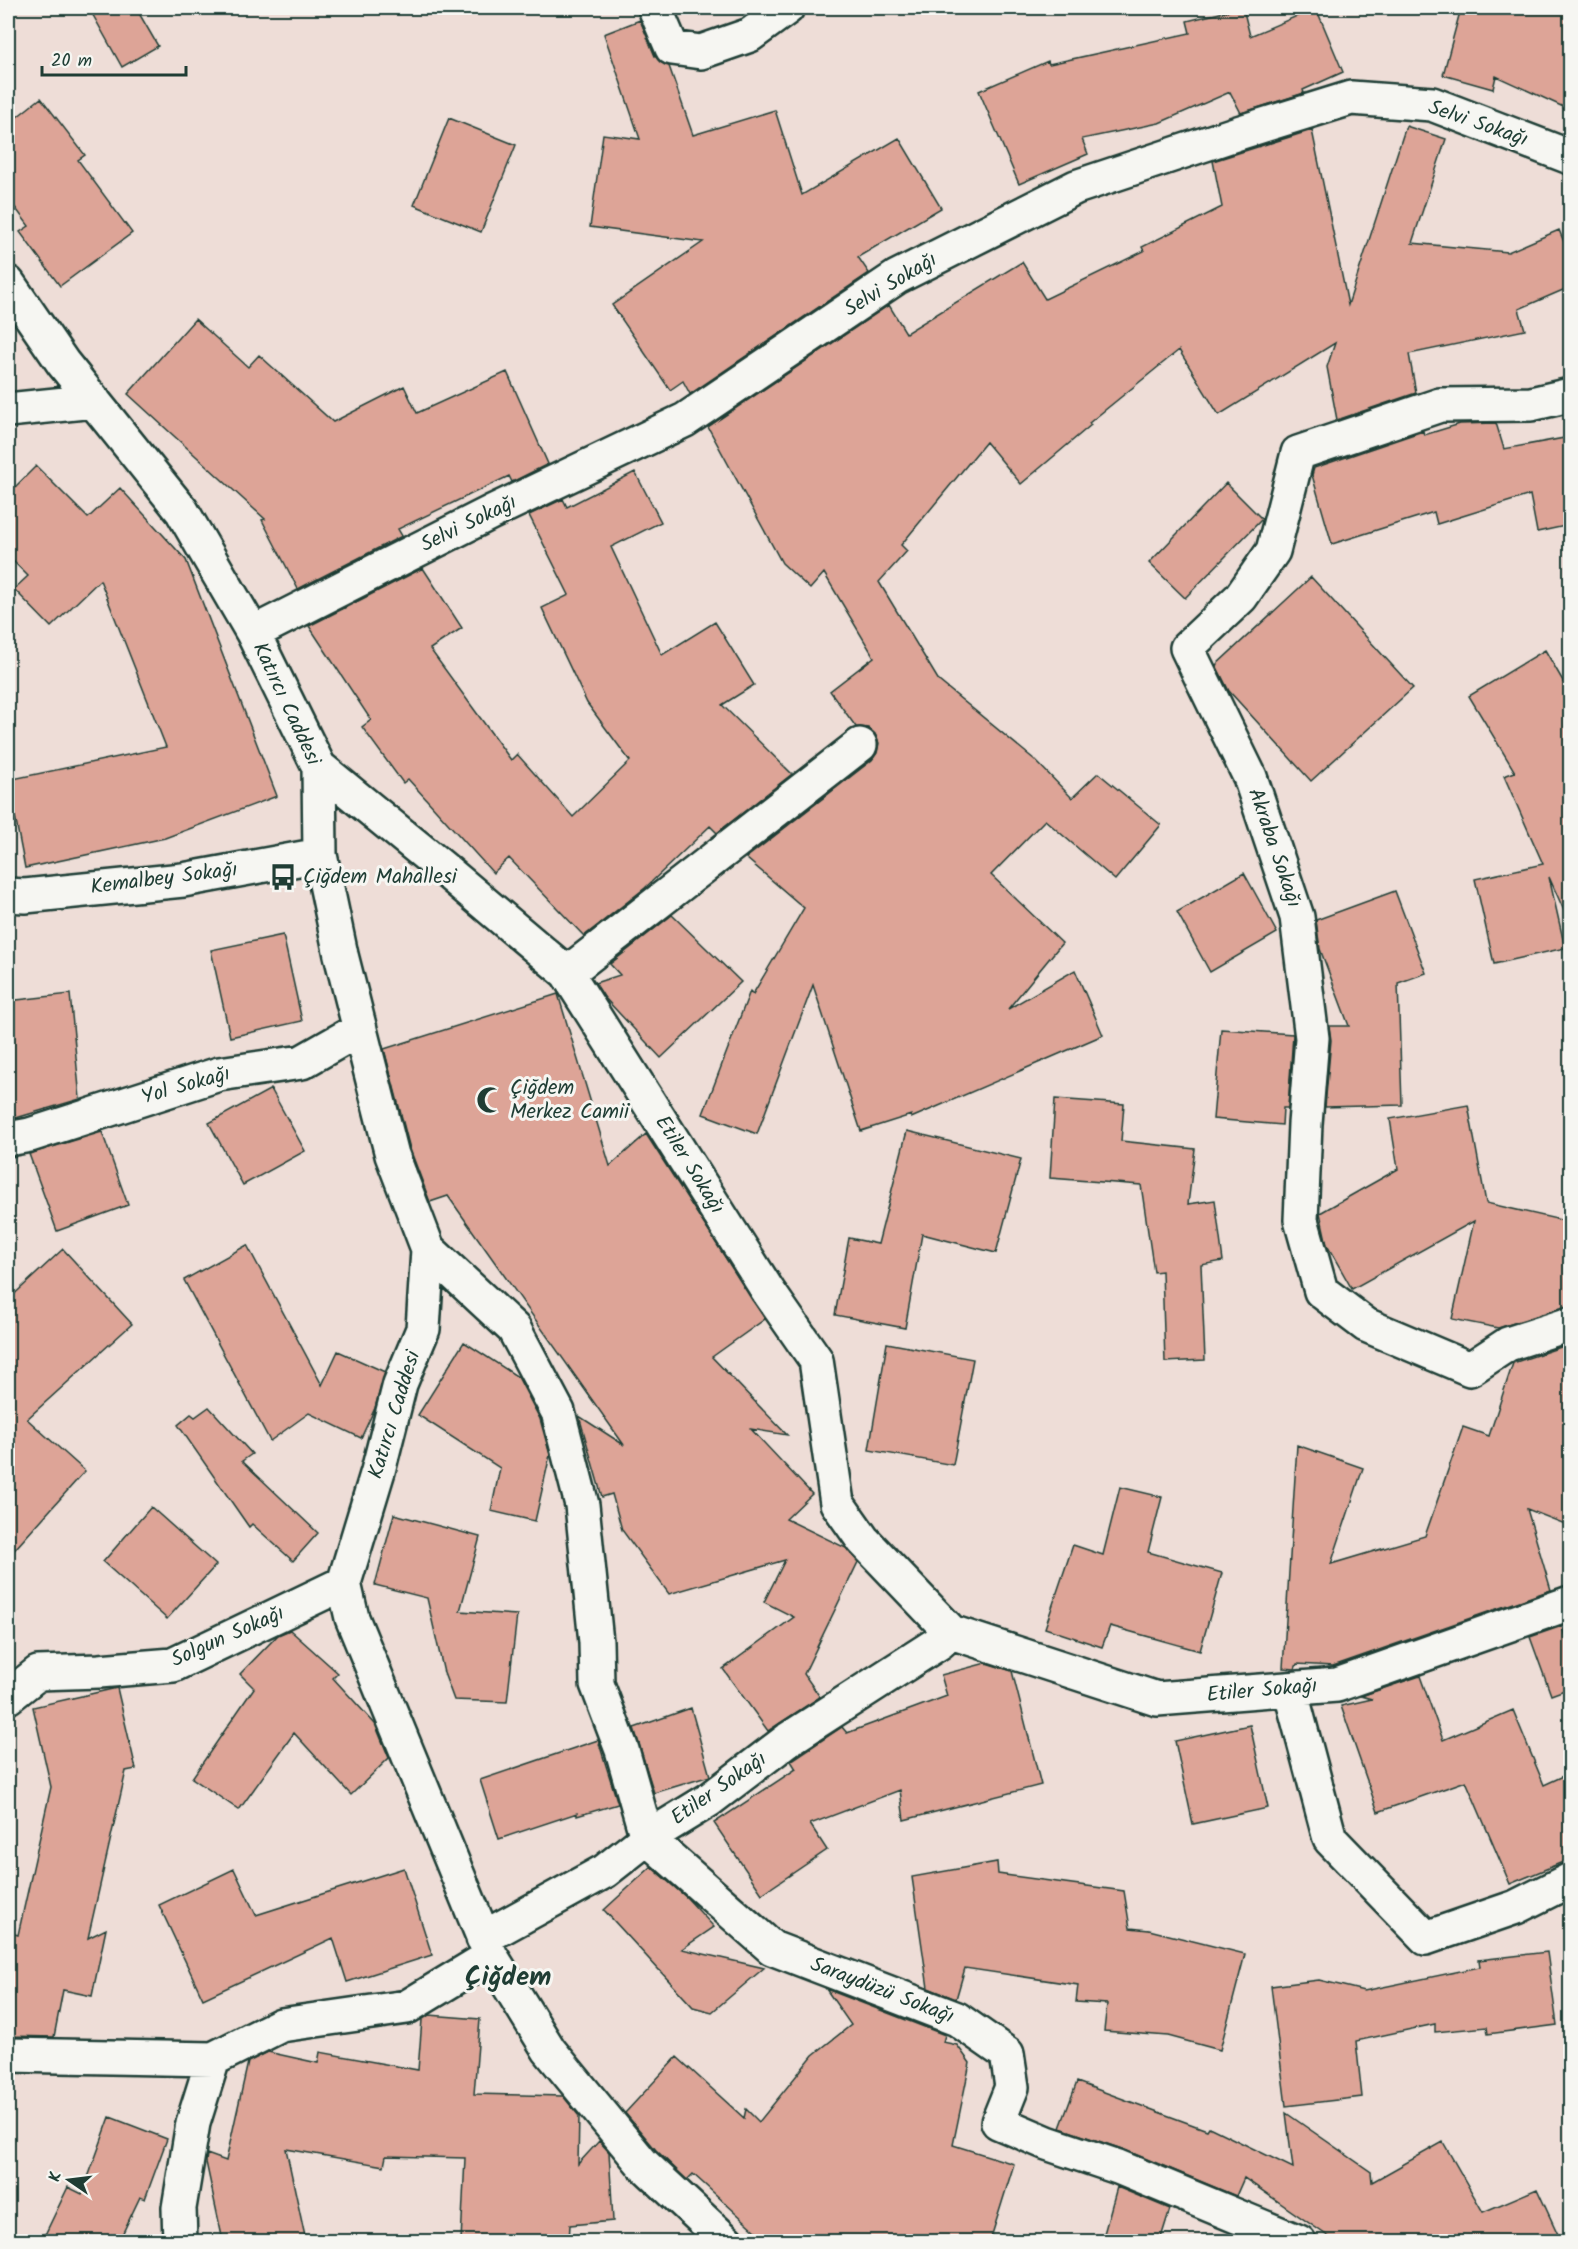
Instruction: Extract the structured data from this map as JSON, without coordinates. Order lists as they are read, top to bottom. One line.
{"streets":{"street":["Selvi Sokağı","Katırcı Caddesi","Akraba Sokağı","Kemalbey Sokağı","Yol Sokağı","Etiler Sokağı","Solgun Sokağı","Saraydüzü Sokağı"]},"crossings":[["Selvi Sokağı","Katırcı Caddesi"],["Katırcı Caddesi","Kemalbey Sokağı"],["Katırcı Caddesi","Yol Sokağı"],["Katırcı Caddesi","Etiler Sokağı"],["Katırcı Caddesi","Solgun Sokağı"],["Etiler Sokağı","Saraydüzü Sokağı"]],"districts":["Çiğdem"],"places":{"bus stop":["Çiğdem Mahallesi"],"mosque":["Çiğdem Merkez Camii"]},"scale_bar":"20 m","north":"left"}
